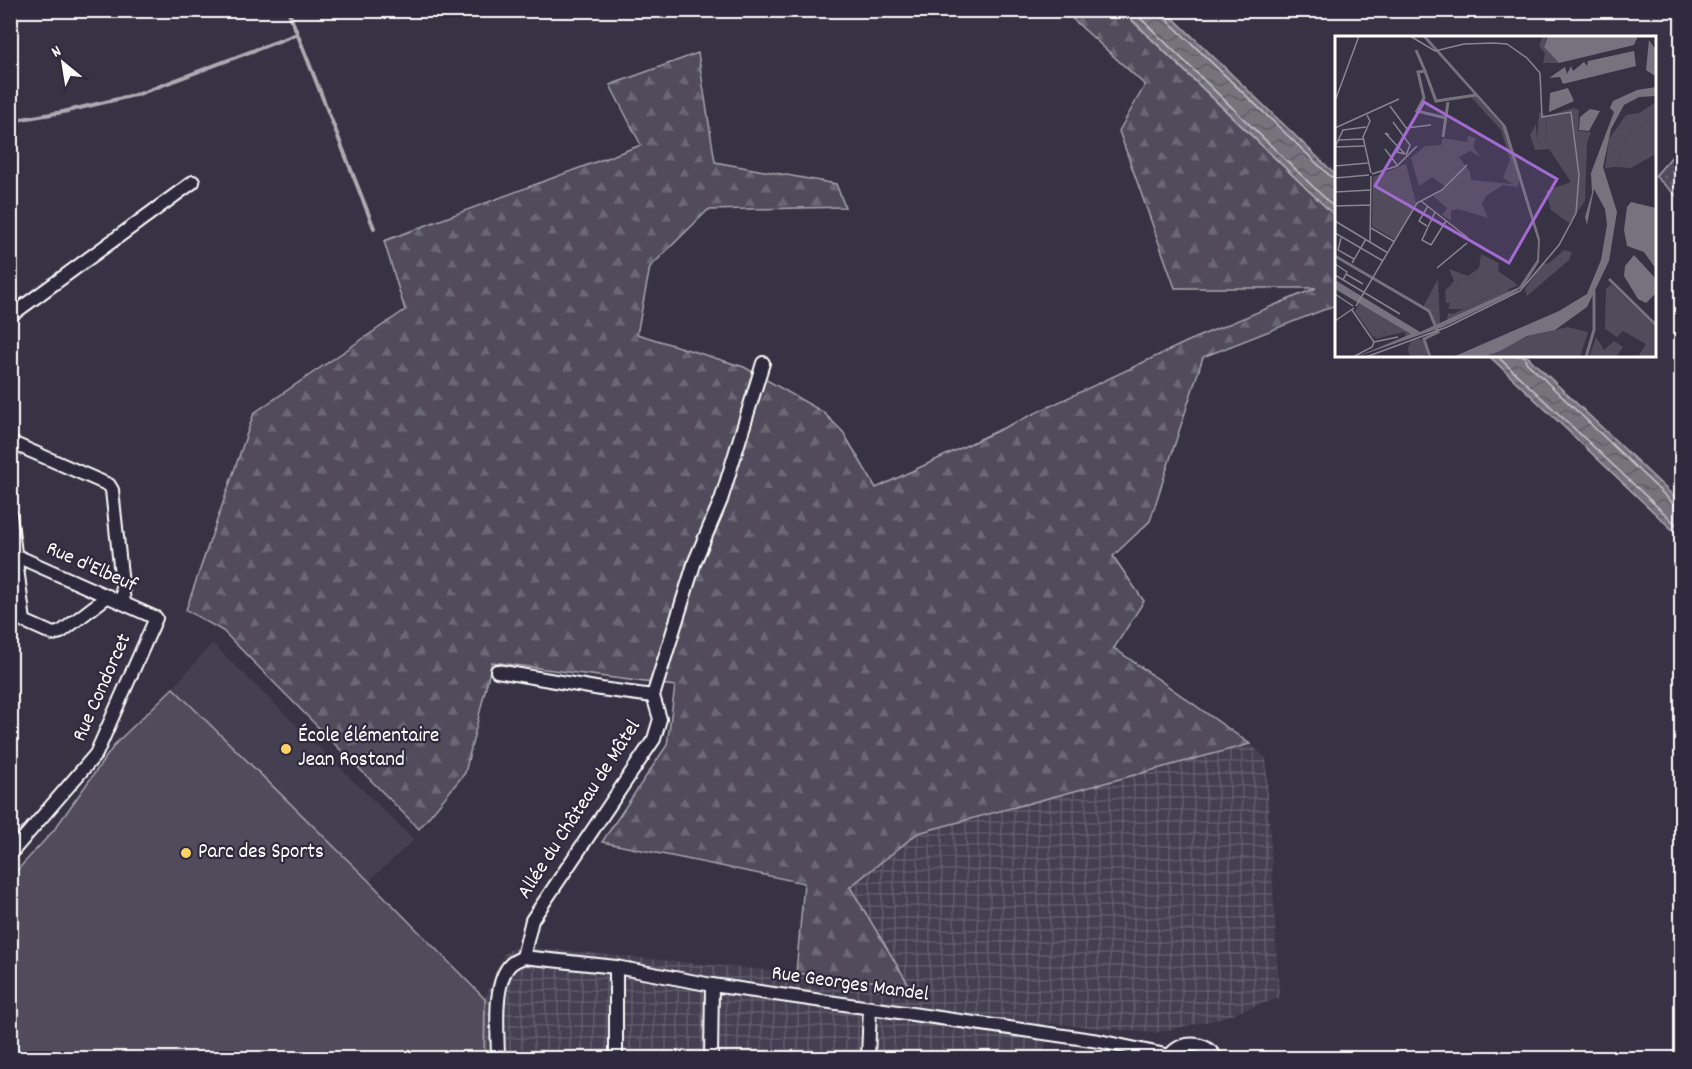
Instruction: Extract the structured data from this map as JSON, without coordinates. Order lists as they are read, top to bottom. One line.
{"streets":{"street":["Rue d'Elbeuf","Rue Condorcet","Allée du Château de Mâtel","Rue Georges Mandel"]},"crossings":[["Rue d'Elbeuf","Rue Condorcet"],["Allée du Château de Mâtel","Rue Georges Mandel"]],"places":["École élémentaire Jean Rostand","Parc des Sports"],"north":"top left"}
